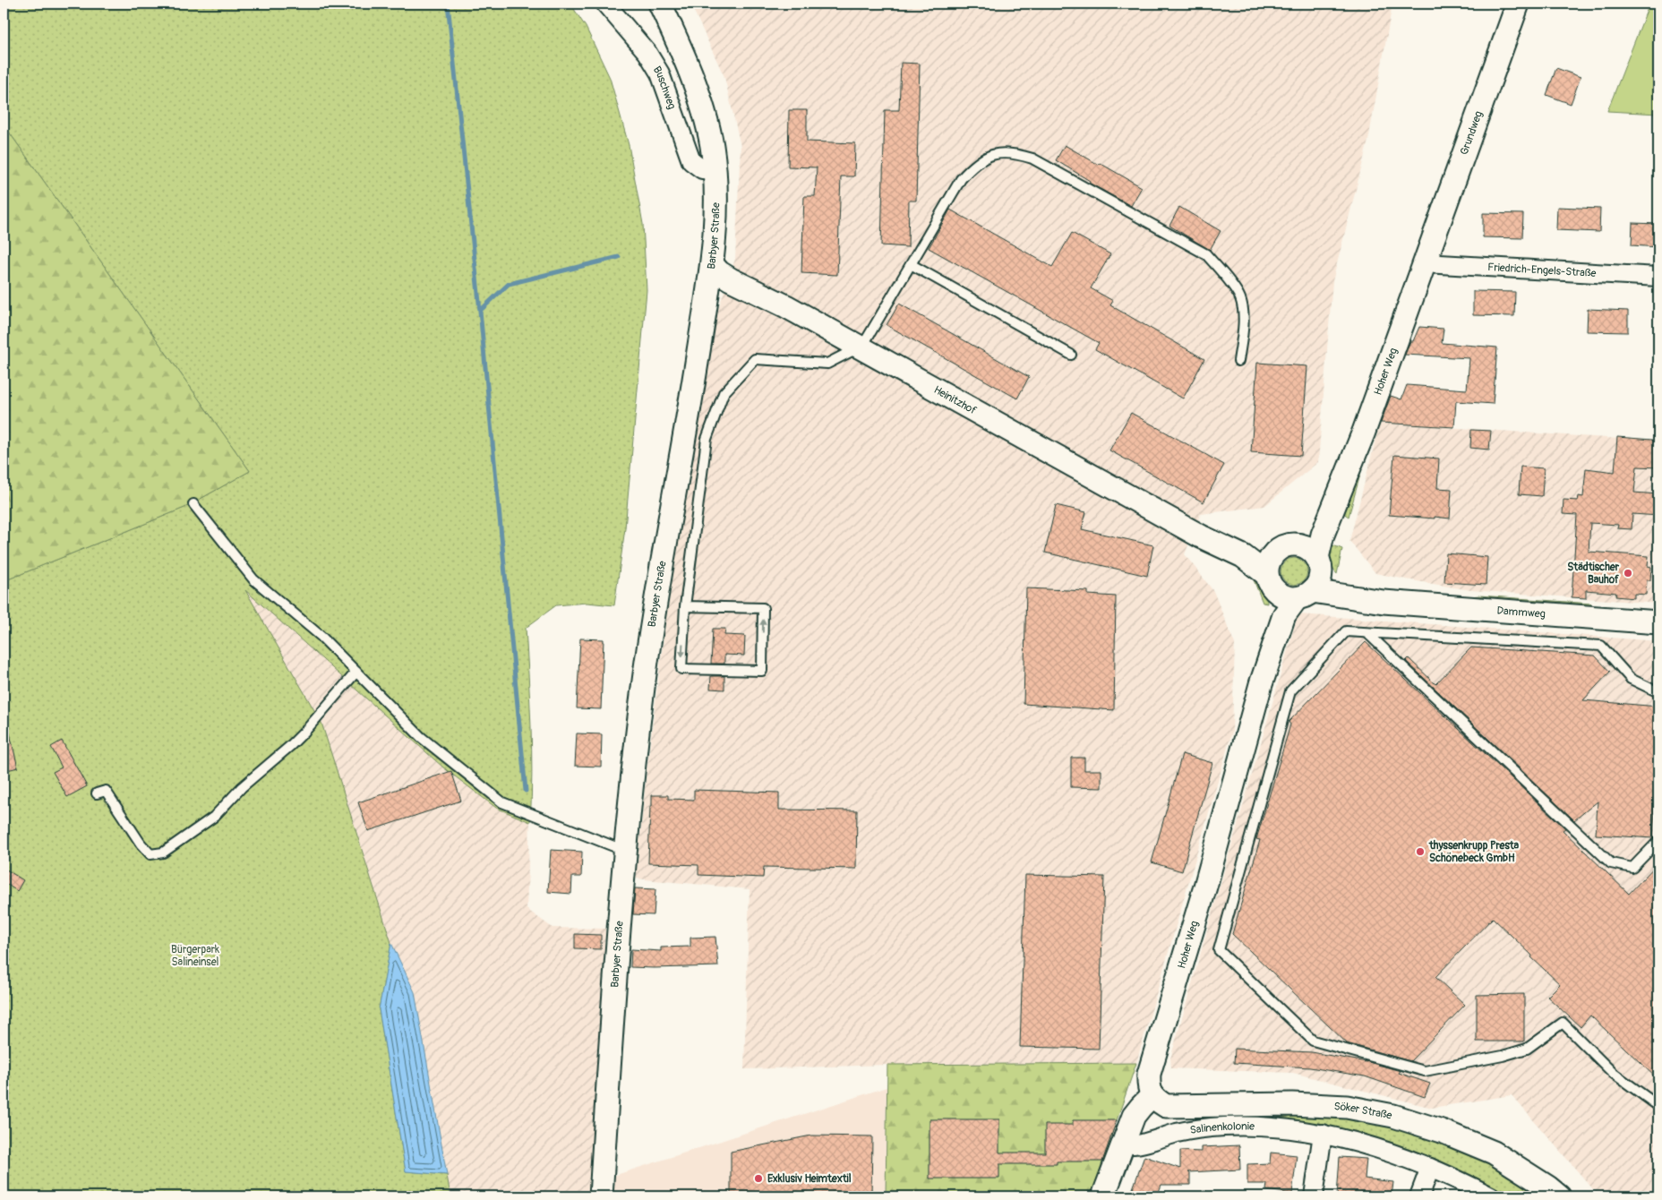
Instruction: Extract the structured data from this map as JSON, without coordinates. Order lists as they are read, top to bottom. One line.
{"streets":{"street":["Buschweg","Grundweg","Barbyer Straße","Friedrich-Engels-Straße","Hoher Weg","Heinitzhof","Dammweg","Söker Straße","Salinenkolonie"]},"crossings":[["Buschweg","Barbyer Straße"],["Grundweg","Friedrich-Engels-Straße"],["Grundweg","Hoher Weg"],["Barbyer Straße","Heinitzhof"],["Friedrich-Engels-Straße","Hoher Weg"],["Hoher Weg","Heinitzhof"],["Hoher Weg","Dammweg"],["Hoher Weg","Söker Straße"],["Heinitzhof","Dammweg"]],"parks":["Bürgerpark Salineinsel"],"places":["Städtischer Bauhof","thyssenkrupp Presta Schönebeck GmbH","Exklusiv Heimtextil"]}
